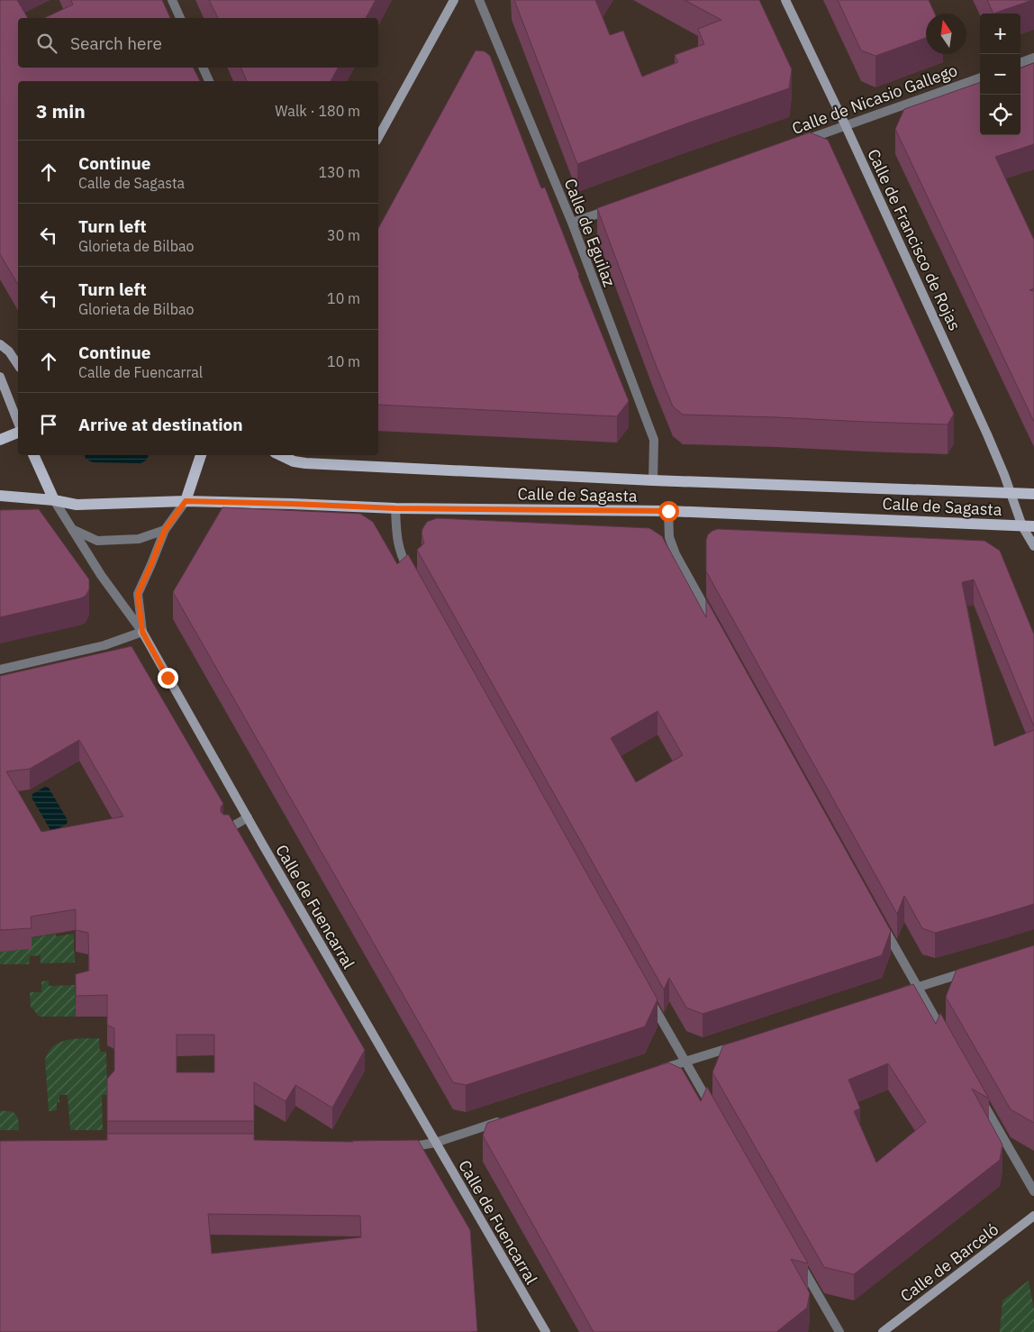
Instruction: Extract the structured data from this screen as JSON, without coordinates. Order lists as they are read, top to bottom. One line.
{"streets":{"main road":["Calle de Sagasta"],"street":["Calle de Nicasio Gallego","Calle de Eguilaz","Calle de Francisco de Rojas","Calle de Fuencarral","Calle de Barceló"]},"crossings":[["Calle de Nicasio Gallego","Calle de Francisco de Rojas"],["Calle de Eguilaz","Calle de Sagasta"],["Calle de Francisco de Rojas","Calle de Sagasta"],["Calle de Sagasta","Calle de Fuencarral"]],"north":"top","page":{"map_buttons":["+","−"],"search":"Search here","heading":["3 min","Walk · 180 m"],"list":[["Continue","Calle de Sagasta","130 m"],["Turn left","Glorieta de Bilbao","30 m"],["Turn left","Glorieta de Bilbao","10 m"],["Continue","Calle de Fuencarral","10 m"],"Arrive at destination"]}}
